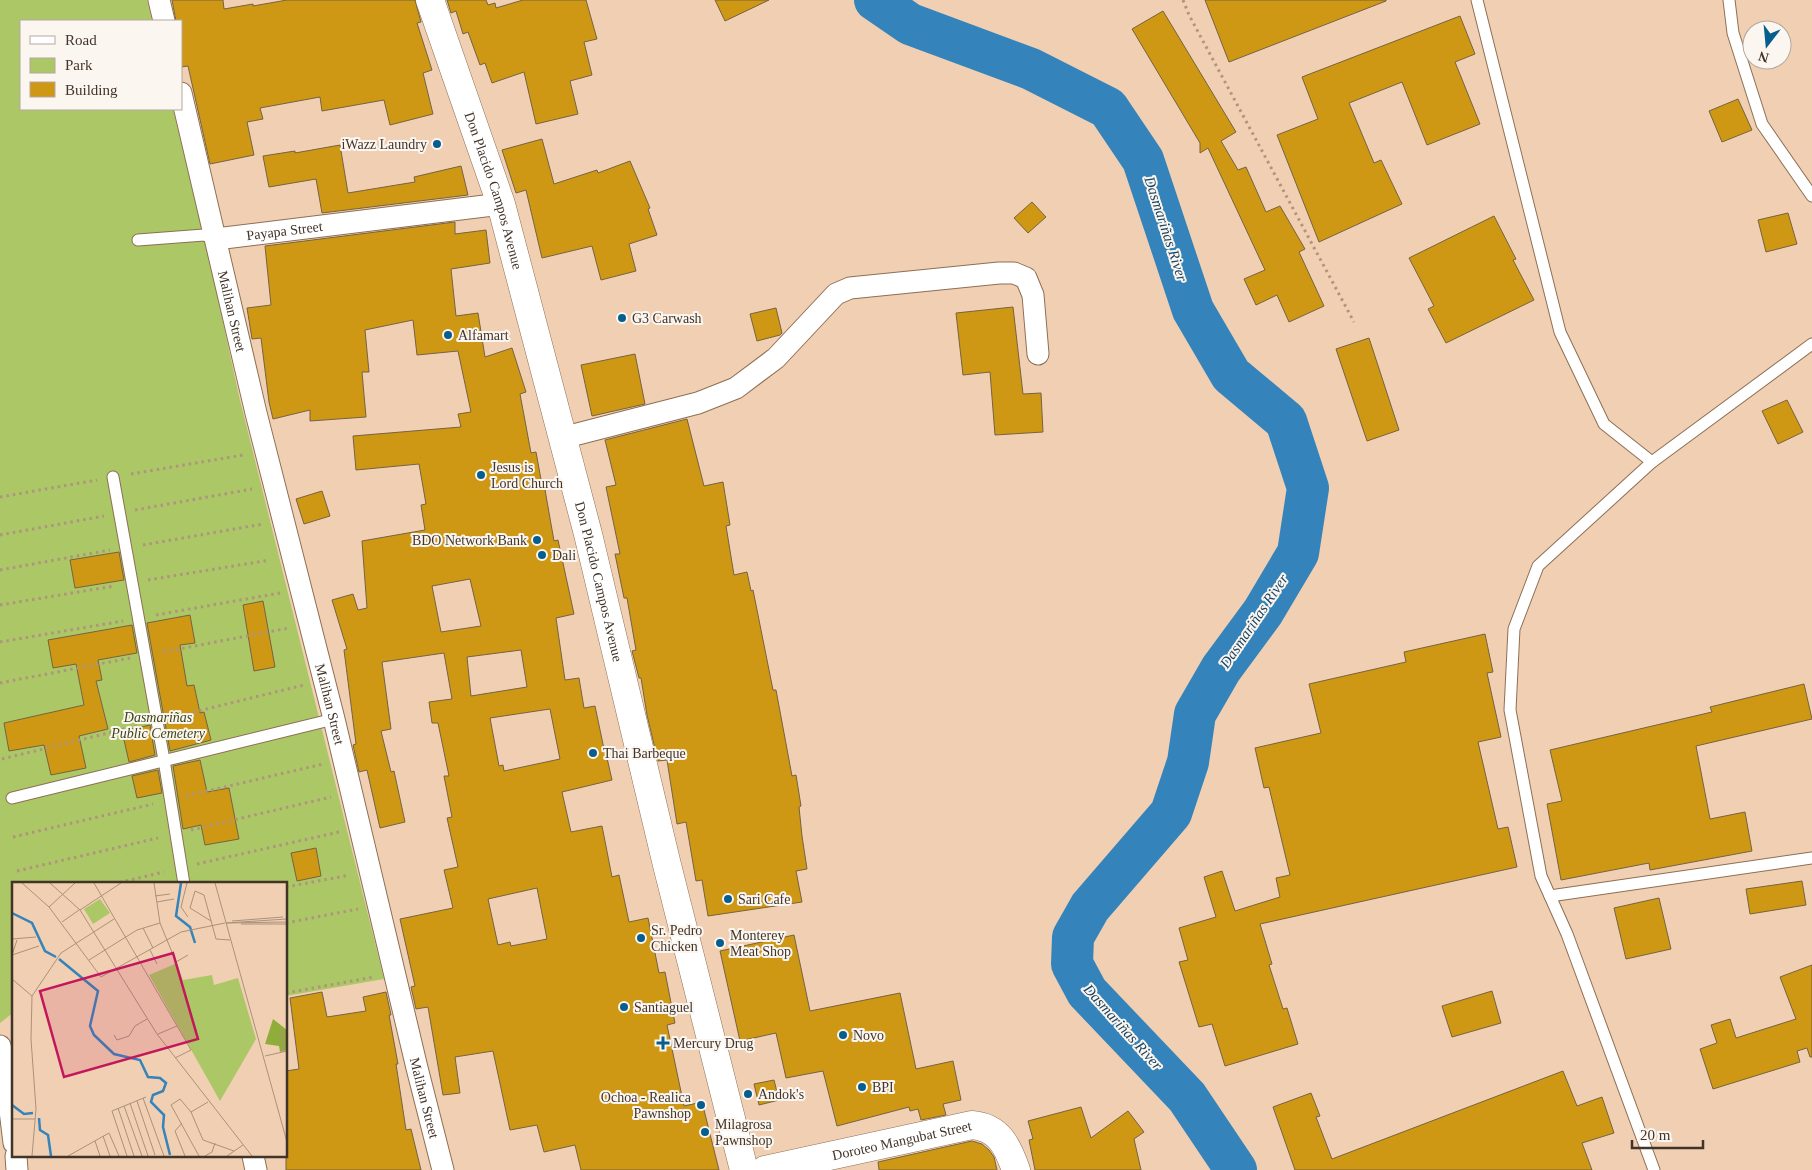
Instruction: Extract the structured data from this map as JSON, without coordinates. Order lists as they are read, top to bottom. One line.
{"streets":{"main road":["Don Placido Campos Avenue","Doroteo Mangubat Street"],"street":["Payapa Street","Malihan Street"]},"crossings":[["Don Placido Campos Avenue","Payapa Street"],["Payapa Street","Malihan Street"]],"water":["Dasmariñas River"],"parks":["Dasmariñas Public Cemetery"],"places":{"other":["iWazz Laundry","G3 Carwash","Alfamart","Jesus is Lord Church","BDO Network Bank","Dali","Thai Barbeque","Sari Cafe","Sr. Pedro Chicken","Monterey Meat Shop","Santiaguel","Novo","BPI","Andok's","Ochoa - Realica Pawnshop","Milagrosa Pawnshop"],"health":["Mercury Drug"]},"legend":["Road","Park","Building"],"scale_bar":"20 m","north":"bottom"}
